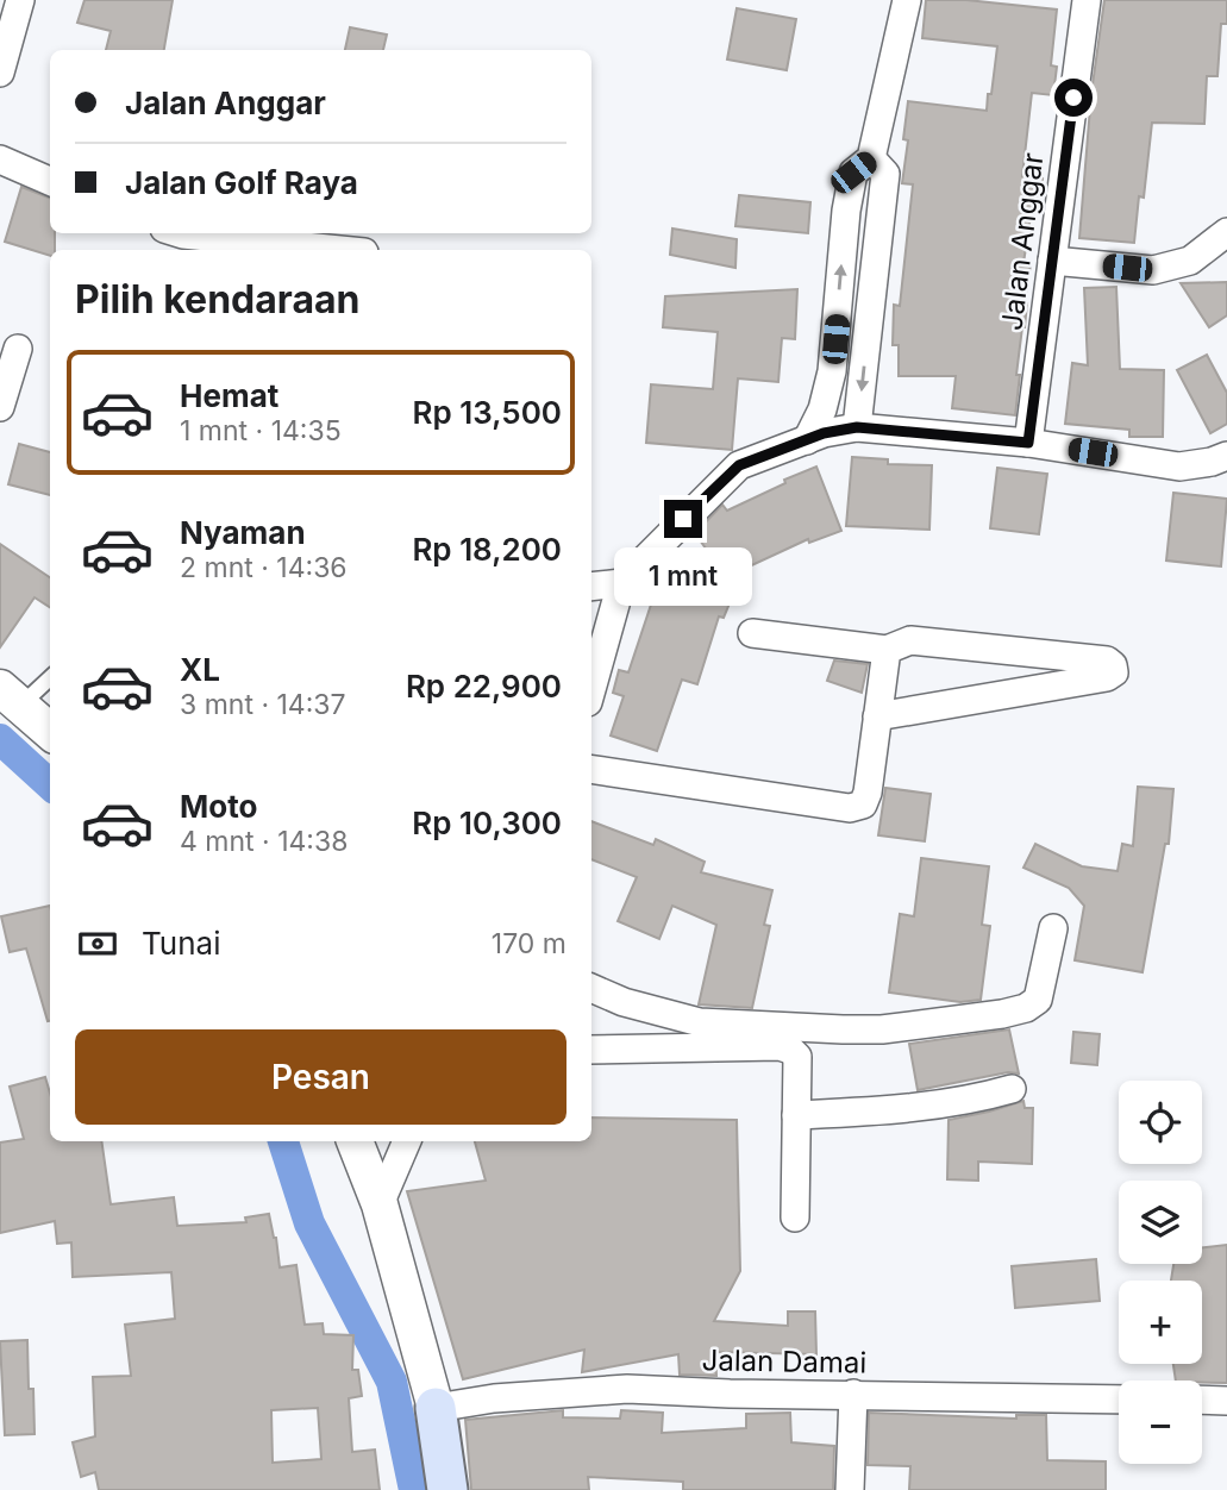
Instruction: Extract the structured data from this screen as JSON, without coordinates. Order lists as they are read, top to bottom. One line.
{"streets":{"street":["Jalan Anggar","Jalan Damai"]},"page":{"banner":["Jalan Anggar","Jalan Golf Raya"],"heading":"Pilih kendaraan","list":[{"name":"Hemat","note":"1 mnt · 14:35","value":"Rp 13,500"},{"name":"Nyaman","note":"2 mnt · 14:36","value":"Rp 18,200"},{"name":"XL","note":"3 mnt · 14:37","value":"Rp 22,900"},{"name":"Moto","note":"4 mnt · 14:38","value":"Rp 10,300"}],"bubble":"1 mnt","pay":["Tunai","170 m"],"buttons":"Pesan","map_buttons":["+","−"]}}
